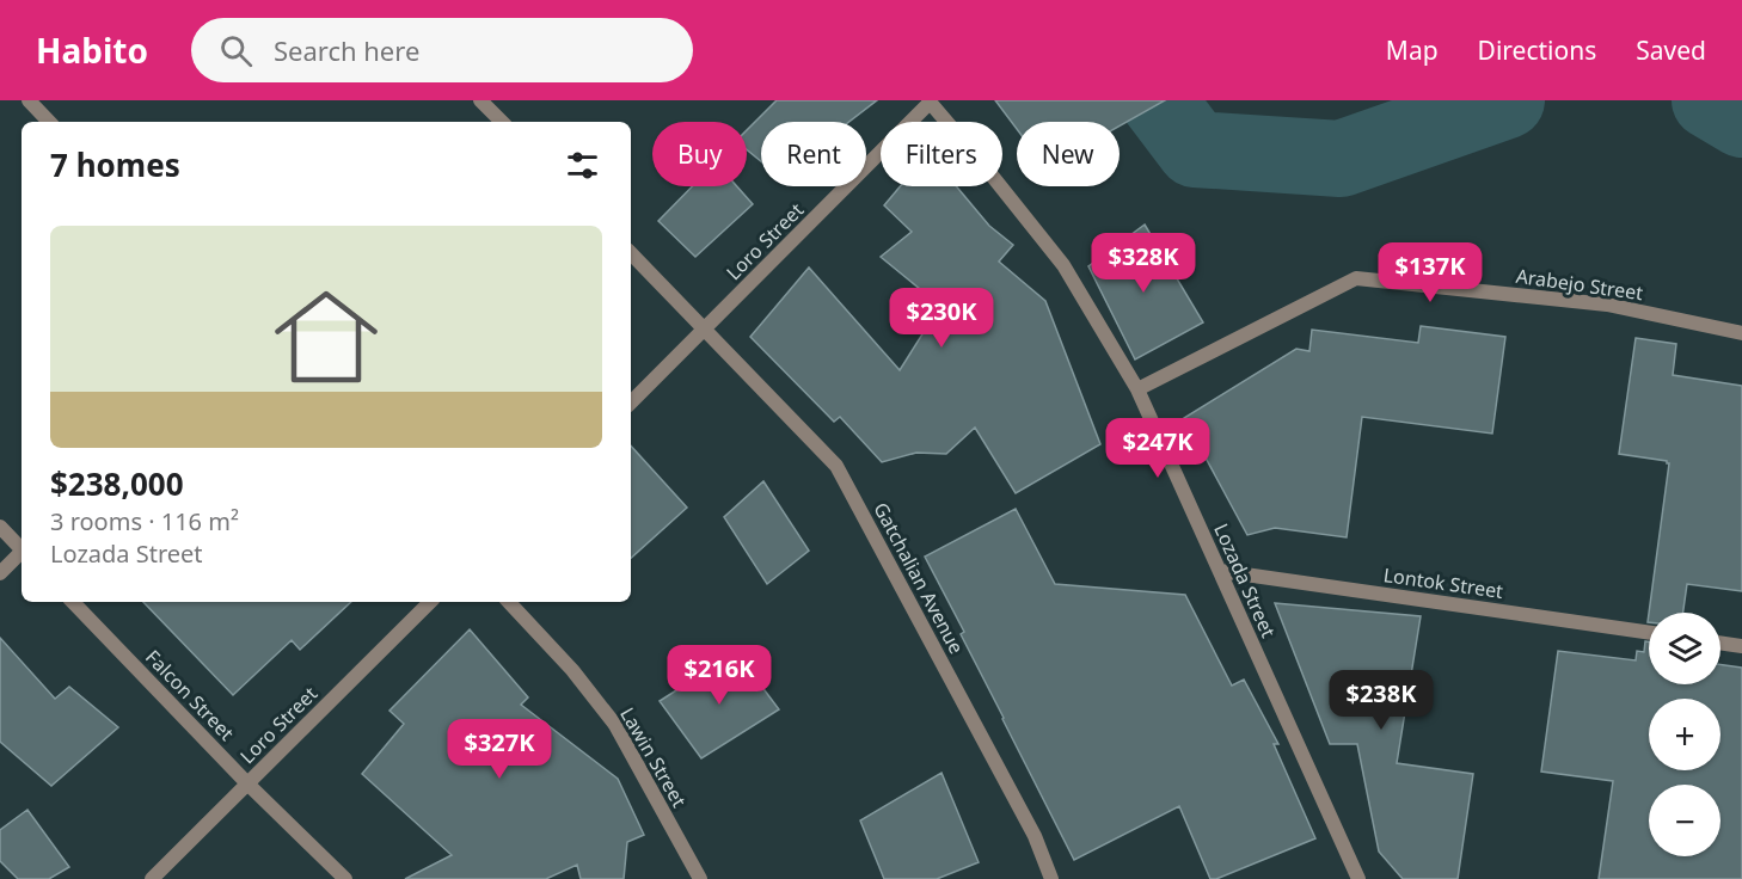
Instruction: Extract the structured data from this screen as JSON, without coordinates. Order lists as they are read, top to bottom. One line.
{"streets":{"street":["Loro Street","Arabejo Street","Gatchalian Avenue","Lozada Street","Lontok Street","Falcon Street","Lawin Street"]},"crossings":[["Loro Street","Gatchalian Avenue"],["Loro Street","Lozada Street"],["Loro Street","Falcon Street"],["Arabejo Street","Lozada Street"],["Lozada Street","Lontok Street"]],"page":{"header":"Habito","search":"Search here","nav":["Map","Directions","Saved"],"chip":["Buy","Rent","Filters","New"],"heading":"7 homes","list":[{"name":"$238,000","note":"3 rooms · 116 m² · Lozada Street"}],"price":["$328K","$137K","$230K","$247K","$216K","$238K","$327K"],"map_buttons":["+","−"]}}
